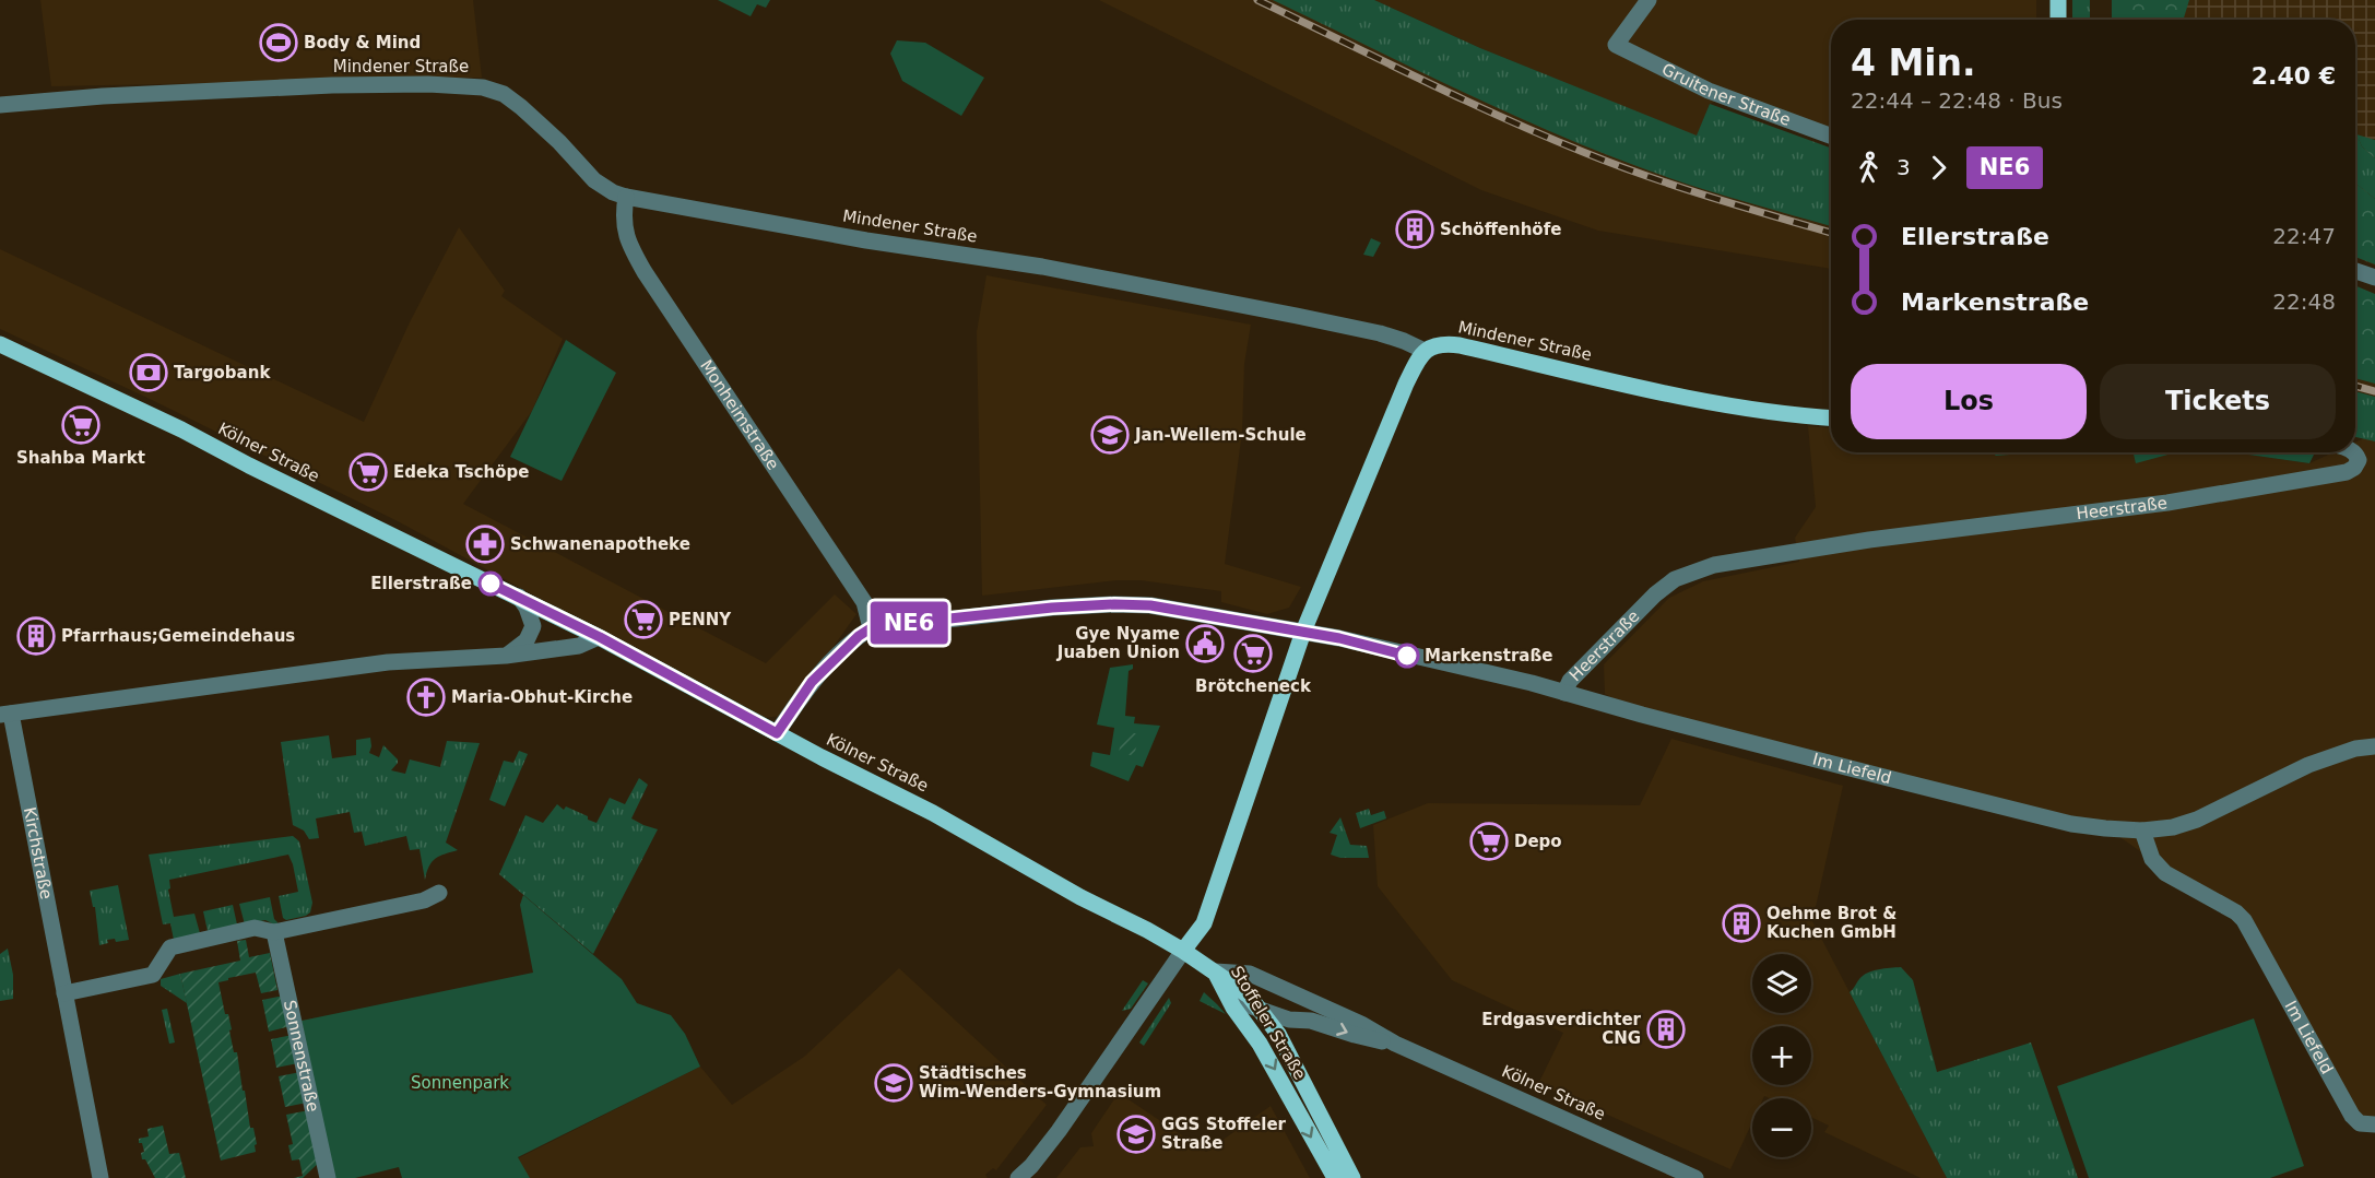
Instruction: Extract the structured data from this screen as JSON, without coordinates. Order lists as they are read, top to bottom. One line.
{"streets":{"main road":["Mindener Straße","Kölner Straße","Stoffeler Straße"],"street":["Gruitener Straße","Monheimstraße","Heerstraße","Im Liefeld","Kirchstraße","Sonnenstraße"]},"crossings":[["Mindener Straße","Monheimstraße"],["Monheimstraße","Heerstraße"],["Kölner Straße","Stoffeler Straße"],["Heerstraße","Im Liefeld"]],"parks":["Sonnenpark"],"places":{"sports":["Body & Mind"],"building":["Schöffenhöfe","Pfarrhaus;Gemeindehaus","Oehme Brot & Kuchen GmbH","Erdgasverdichter CNG"],"bank":["Targobank"],"supermarket":["Shahba Markt","Edeka Tschöpe","PENNY","Brötcheneck","Depo"],"school or university":["Jan-Wellem-Schule","Städtisches Wim-Wenders-Gymnasium","GGS Stoffeler Straße"],"pharmacy":["Schwanenapotheke"],"other":["Ellerstraße","Markenstraße"],"public building":["Gye Nyame Juaben Union"],"church":["Maria-Obhut-Kirche"]},"lines":["bus line NE6"],"page":{"on_map":"NE6","heading":["4 Min.","22:44 – 22:48 · Bus","2.40 €"],"legs":["3","NE6"],"list":[{"name":"Ellerstraße","value":"22:47"},{"name":"Markenstraße","value":"22:48"}],"buttons":["Los","Tickets"],"map_buttons":["+","−"]}}
